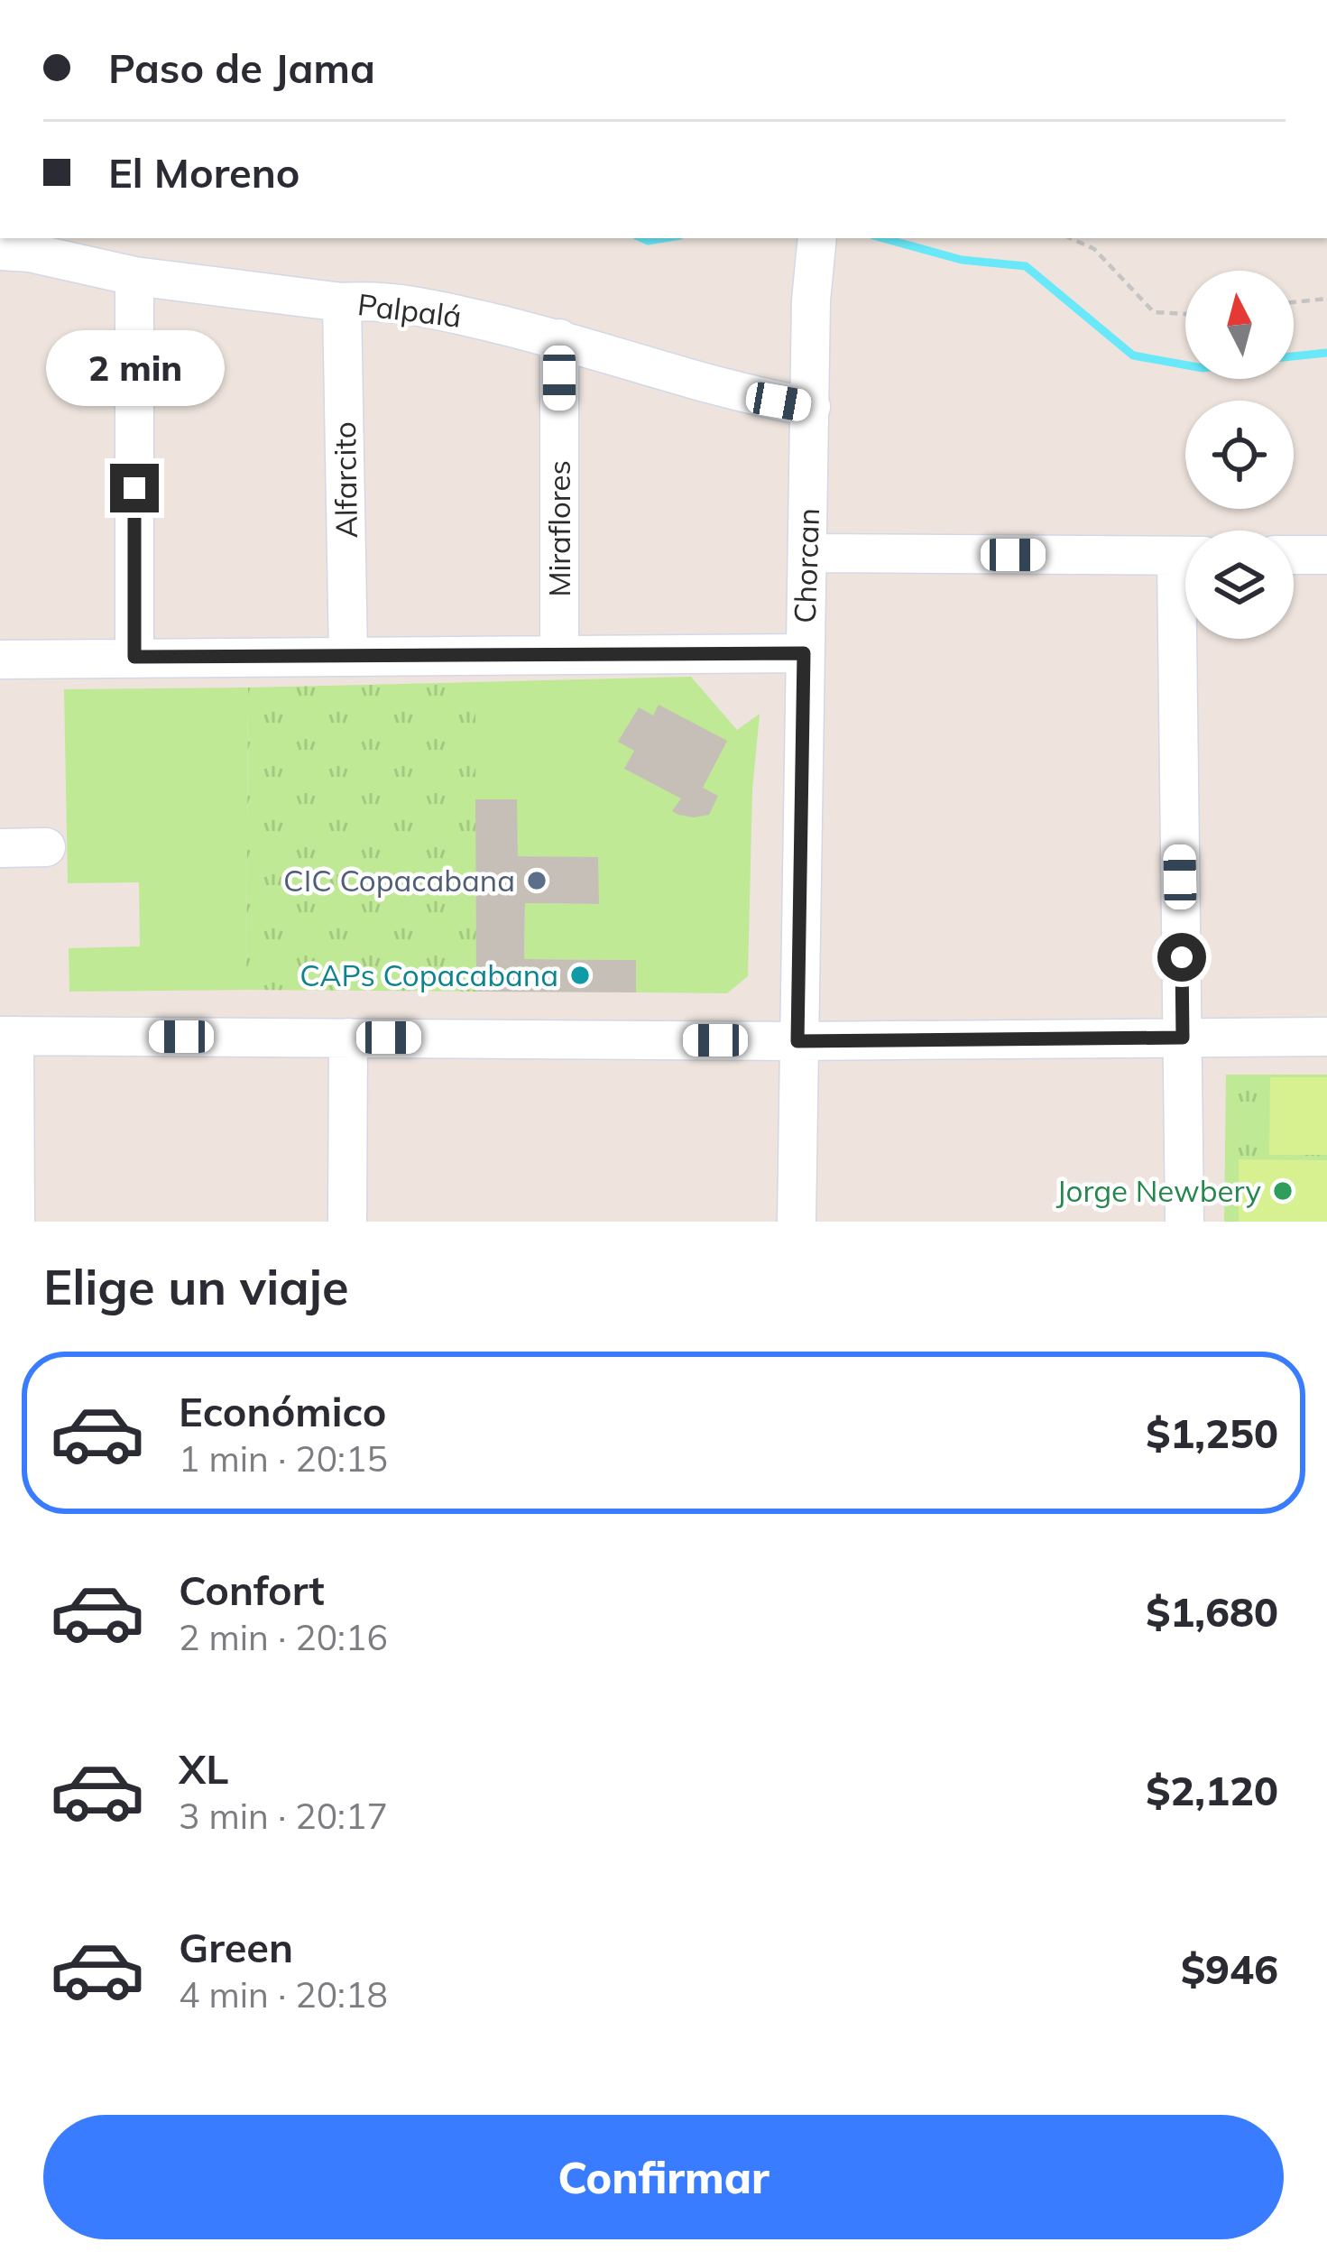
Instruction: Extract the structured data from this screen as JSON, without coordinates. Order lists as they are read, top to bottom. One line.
{"streets":{"street":["Palpalá","Alfarcito","Miraflores","Chorcan"]},"crossings":[["Palpalá","Alfarcito"],["Palpalá","Miraflores"],["Palpalá","Chorcan"]],"places":["CIC Copacabana","CAPs Copacabana","Jorge Newbery"],"north":"top","page":{"banner":["Paso de Jama","El Moreno"],"bubble":"2 min","heading":"Elige un viaje","list":[{"name":"Económico","note":"1 min · 20:15","value":"$1,250"},{"name":"Confort","note":"2 min · 20:16","value":"$1,680"},{"name":"XL","note":"3 min · 20:17","value":"$2,120"},{"name":"Green","note":"4 min · 20:18","value":"$946"}],"buttons":"Confirmar"}}
